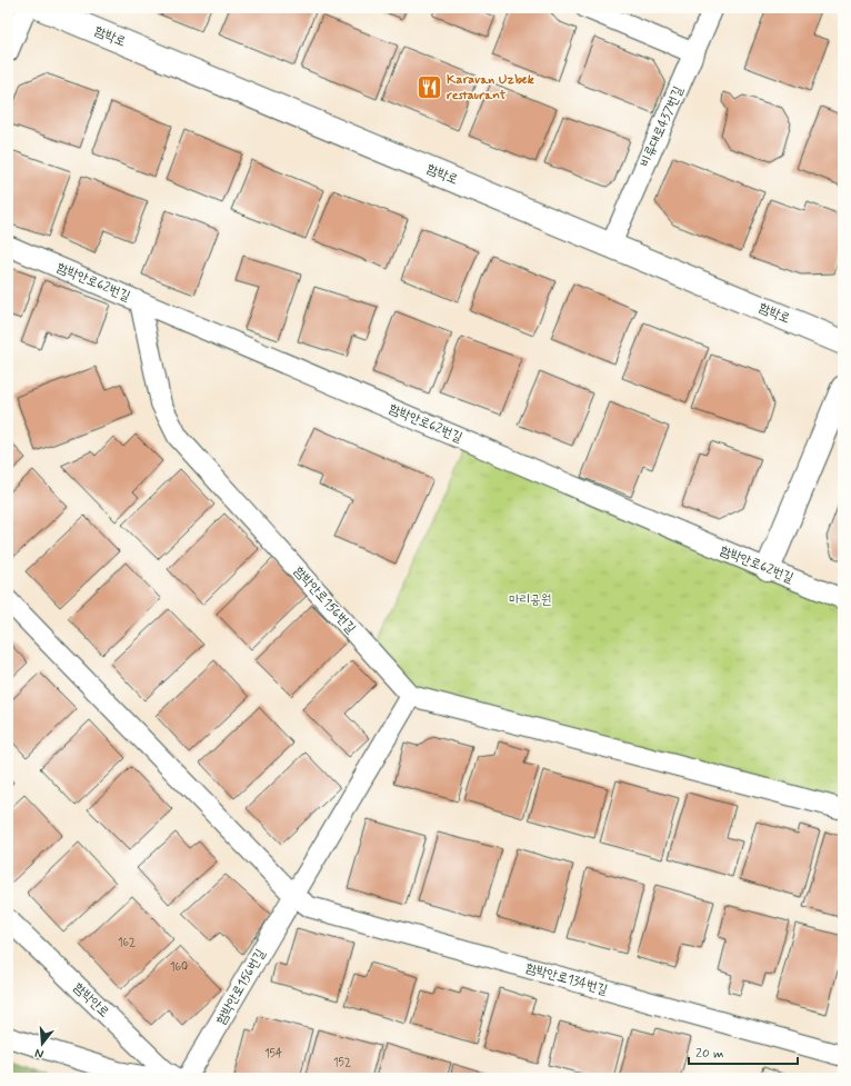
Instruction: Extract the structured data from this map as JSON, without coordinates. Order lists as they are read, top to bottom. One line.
{"streets":{"street":["함박로"],"lane":["비류대로437번길","함박안로62번길","함박안로156번길","함박안로134번길","함박안로"]},"crossings":[["함박로","비류대로437번길"],["함박안로62번길","함박안로156번길"],["함박안로156번길","함박안로134번길"]],"parks":["마리공원"],"places":{"restaurant":["Karavan Uzbek restaurant"]},"house_numbers":["162","160","154","152"],"scale_bar":"20 m","north":"bottom"}
